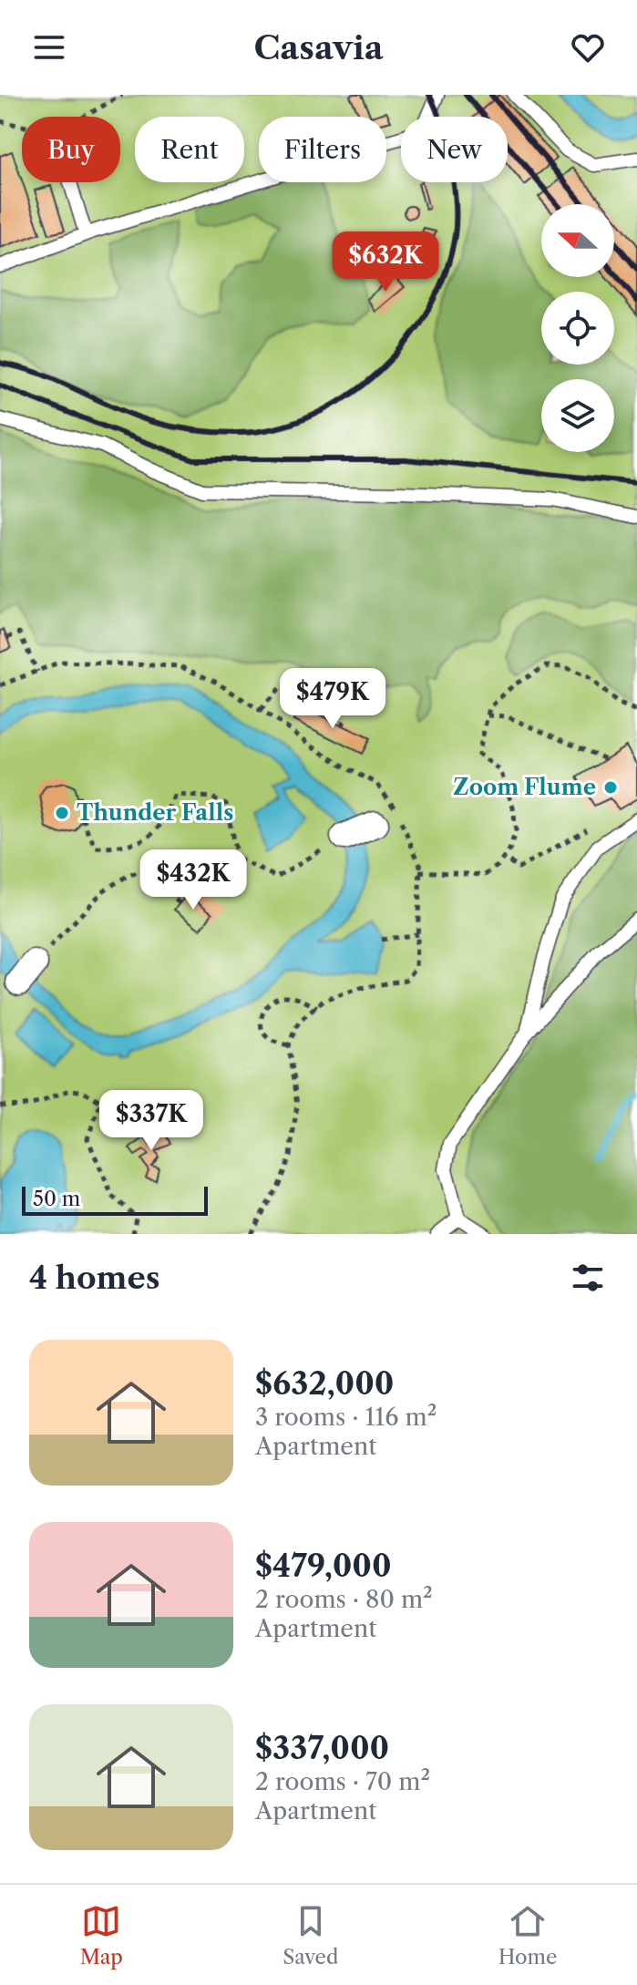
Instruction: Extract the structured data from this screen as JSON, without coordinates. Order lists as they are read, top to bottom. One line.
{"places":["Zoom Flume","Thunder Falls"],"scale_bar":"50 m","north":"left","page":{"header":"Casavia","chip":["Buy","Rent","Filters","New"],"price":["$632K","$479K","$432K","$337K"],"scale":"50 m","heading":"4 homes","list":[{"name":"$632,000","note":"3 rooms · 116 m² · Apartment"},{"name":"$479,000","note":"2 rooms · 80 m² · Apartment"},{"name":"$337,000","note":"2 rooms · 70 m² · Apartment"}],"tabs":["Map","Saved","Home"]}}
